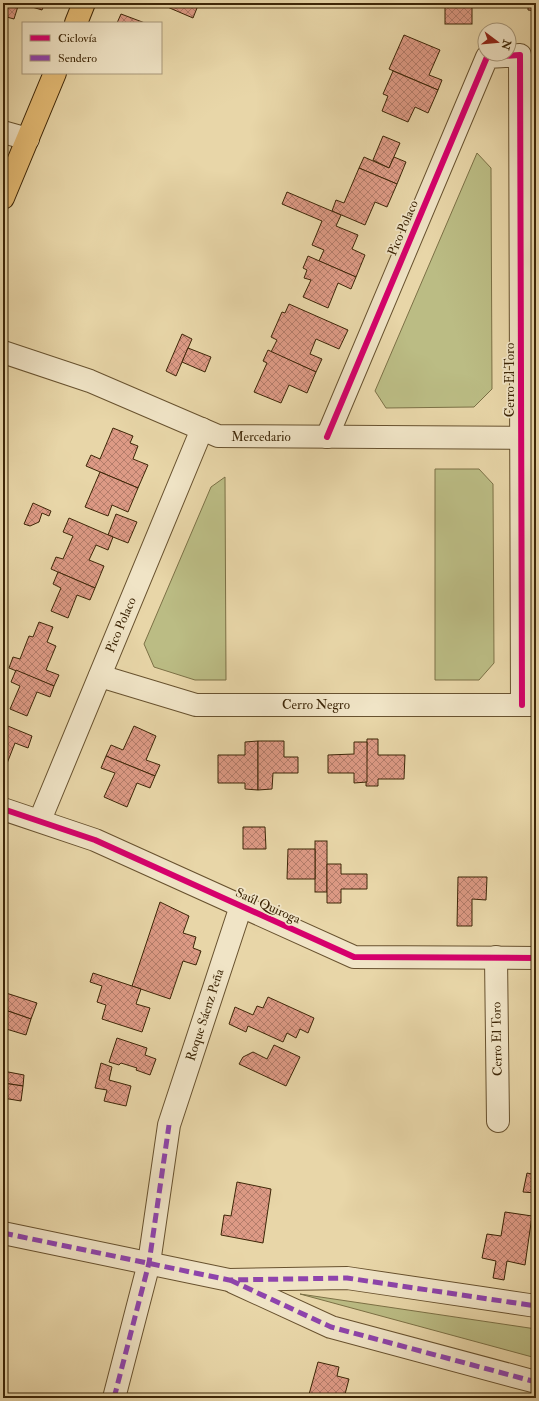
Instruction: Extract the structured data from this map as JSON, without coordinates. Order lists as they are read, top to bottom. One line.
{"streets":{"street":["Pico Polaco","Cerro El Toro","Mercedario","Cerro Negro","Saúl Quiroga","Roque Sáenz Peña"]},"crossings":[["Pico Polaco","Cerro El Toro"],["Pico Polaco","Mercedario"],["Pico Polaco","Cerro Negro"],["Pico Polaco","Saúl Quiroga"],["Cerro El Toro","Mercedario"],["Cerro El Toro","Cerro Negro"],["Cerro El Toro","Saúl Quiroga"],["Saúl Quiroga","Roque Sáenz Peña"]],"legend":["Ciclovía","Sendero"],"north":"right"}
